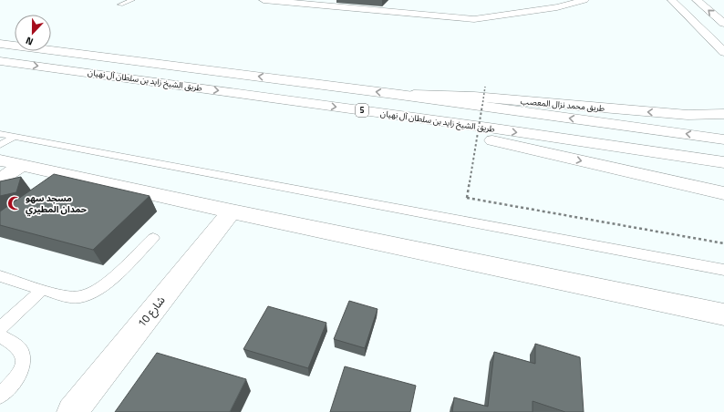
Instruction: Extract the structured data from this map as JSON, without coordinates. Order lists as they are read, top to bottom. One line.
{"streets":{"main road":["طريق الشيخ زايد بن سلطان آل نهيان","طريق محمد نزال المعصب","5","شارع 10"]},"crossings":[["طريق الشيخ زايد بن سلطان آل نهيان","طريق محمد نزال المعصب"]],"places":{"mosque":["مسجد سهو حمدان المطيري"]},"north":"bottom"}
